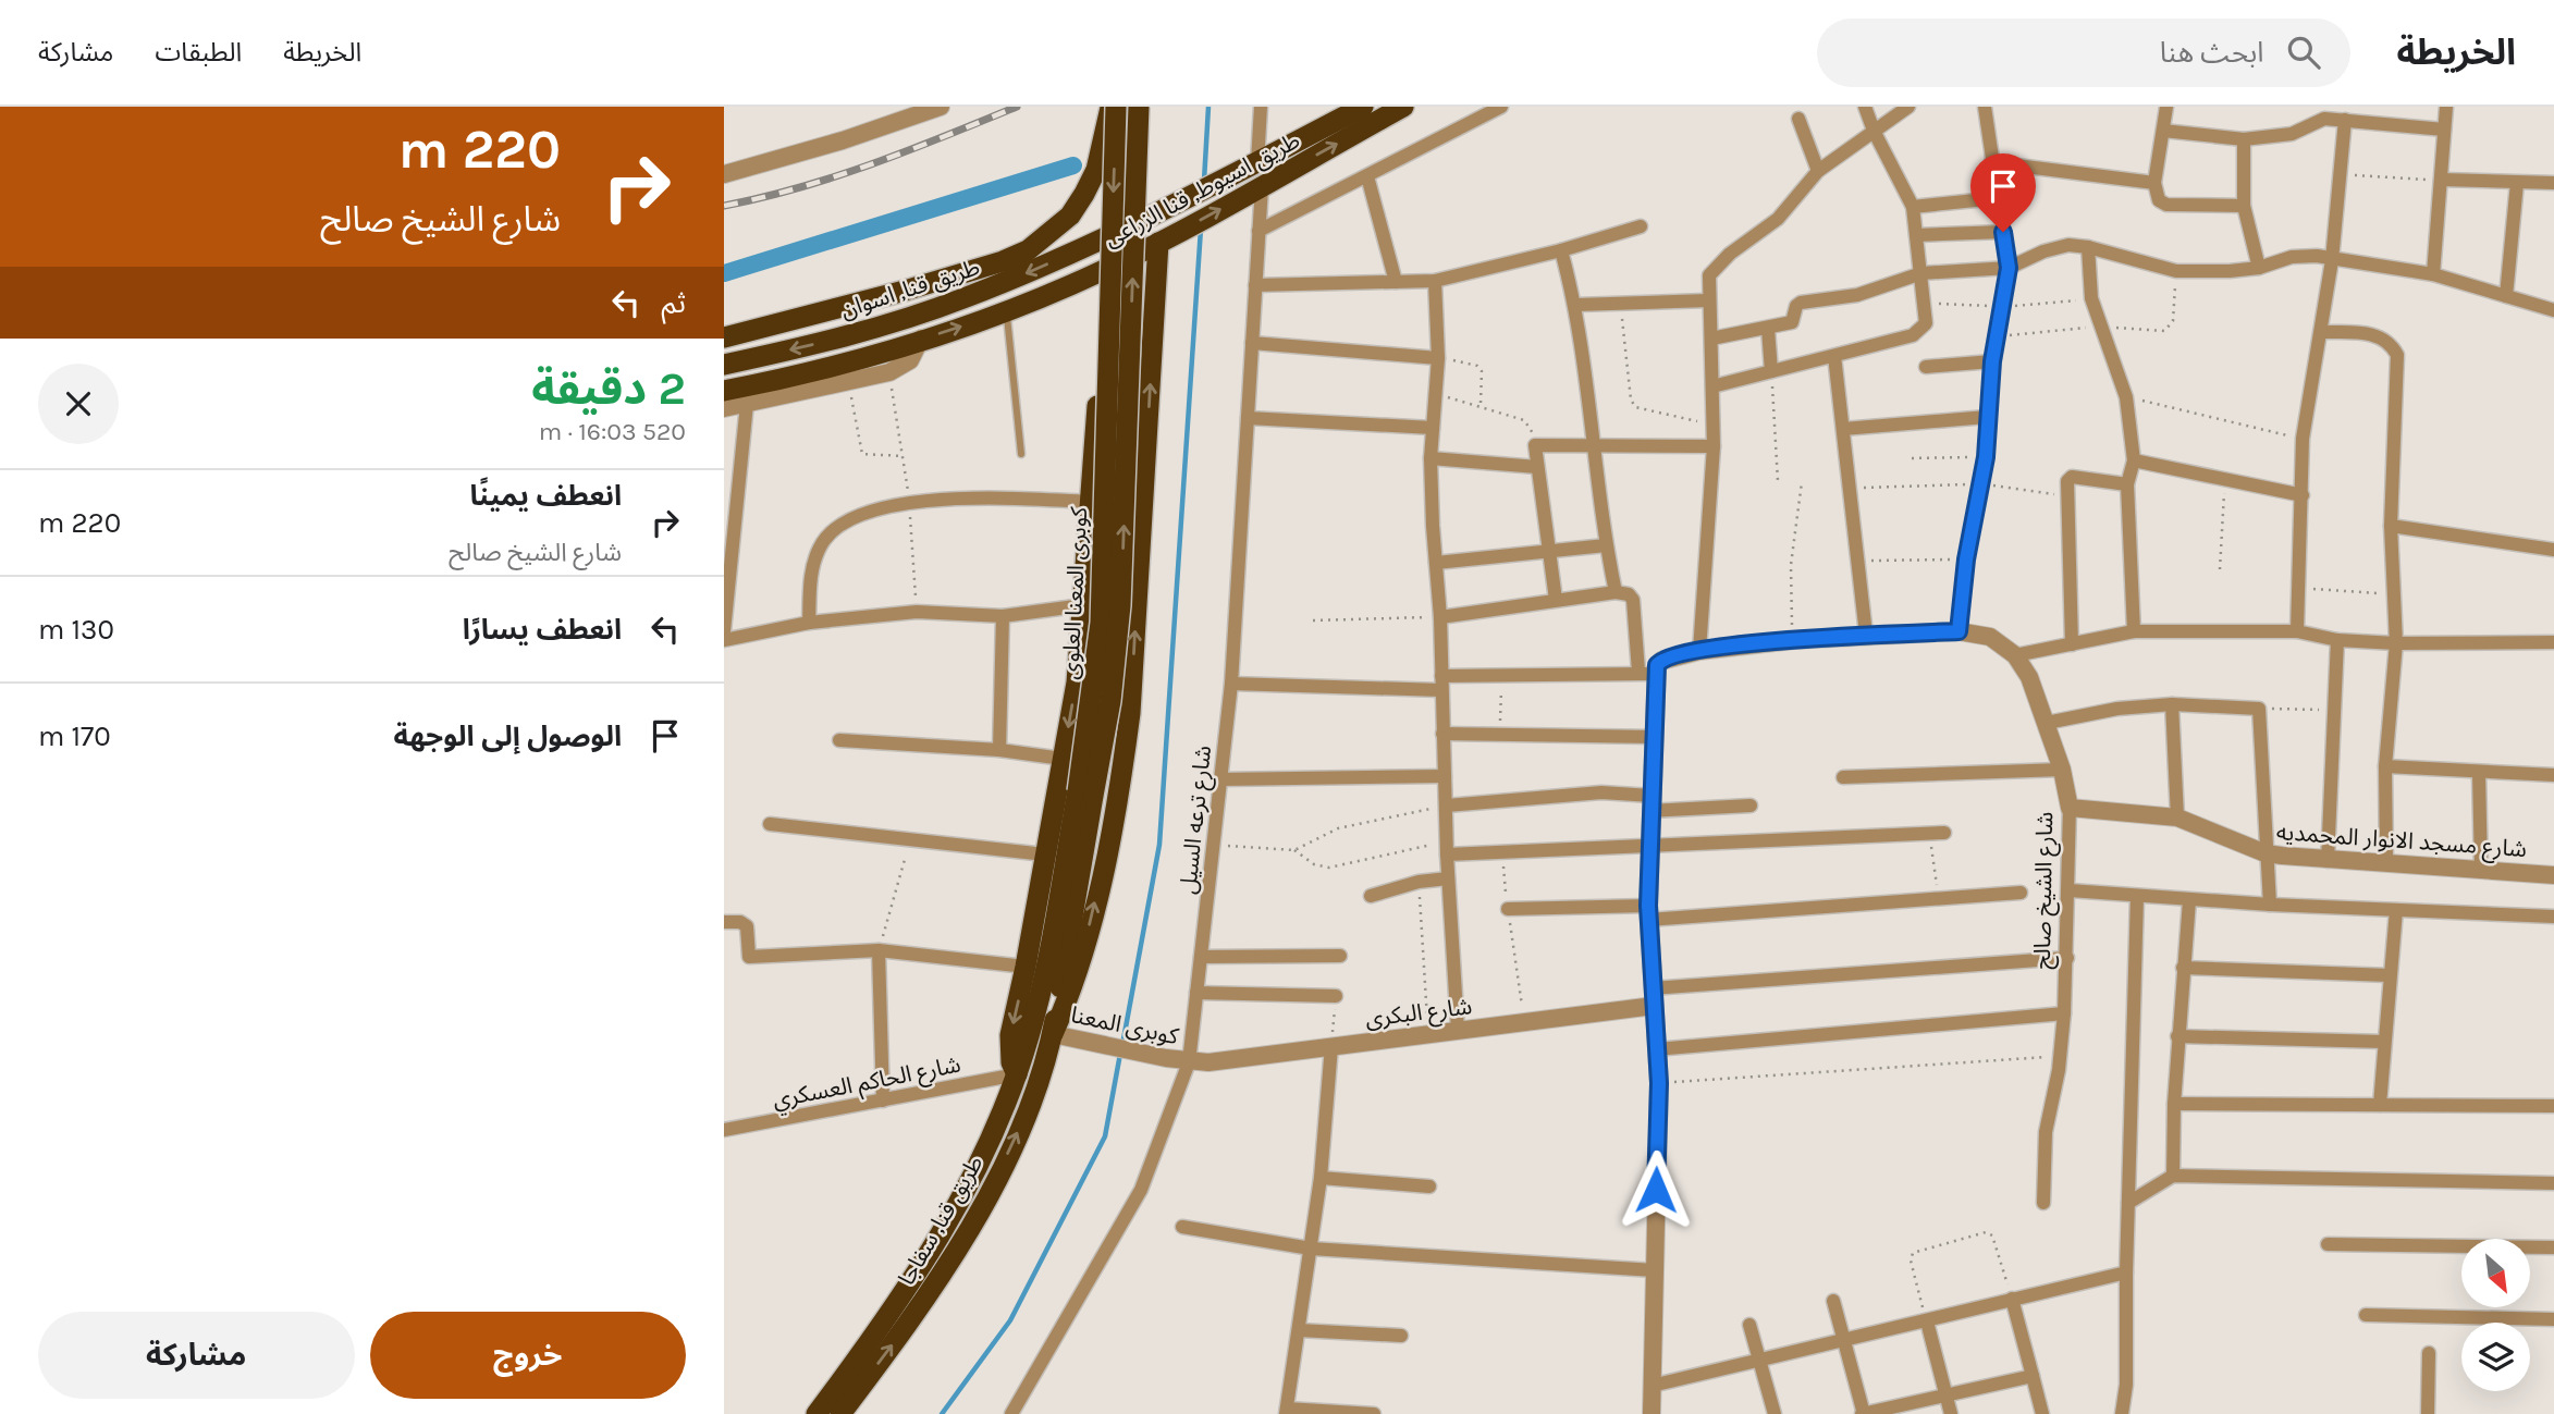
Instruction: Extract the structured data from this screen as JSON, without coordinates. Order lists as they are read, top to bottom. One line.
{"streets":{"highway":["طريق اسيوط, قنا الزراعى","طريق قنا, اسوان","كوبرى المعنا العلوى","طريق قنا, سفاجا"],"street":["شارع ترعه السيل","شارع مسجد الانوار المحمديه","شارع الشيخ صالح","شارع البكرى","كوبرى المعنا","شارع الحاكم العسكري"]},"crossings":[["طريق اسيوط, قنا الزراعى","طريق قنا, اسوان"],["طريق اسيوط, قنا الزراعى","شارع ترعه السيل"],["كوبرى المعنا العلوى","كوبرى المعنا"],["كوبرى المعنا العلوى","شارع الحاكم العسكري"],["كوبرى المعنا العلوى","طريق قنا, سفاجا"],["شارع ترعه السيل","شارع البكرى"],["شارع ترعه السيل","كوبرى المعنا"],["شارع مسجد الانوار المحمديه","شارع الشيخ صالح"],["شارع البكرى","كوبرى المعنا"],["كوبرى المعنا","طريق قنا, سفاجا"],["شارع الحاكم العسكري","طريق قنا, سفاجا"]],"north":"bottom right","page":{"header":"الخريطة","search":"ابحث هنا","nav":["الخريطة","الطبقات","مشاركة"],"turn":["220 m","شارع الشيخ صالح"],"then":"ثم","heading":["2 دقيقة","520 m · 16:03"],"list":[{"name":"انعطف يمينًا","note":"شارع الشيخ صالح","value":"220 m"},{"name":"انعطف يسارًا","value":"130 m"},{"name":"الوصول إلى الوجهة","value":"170 m"}],"buttons":["خروج","مشاركة"]}}
